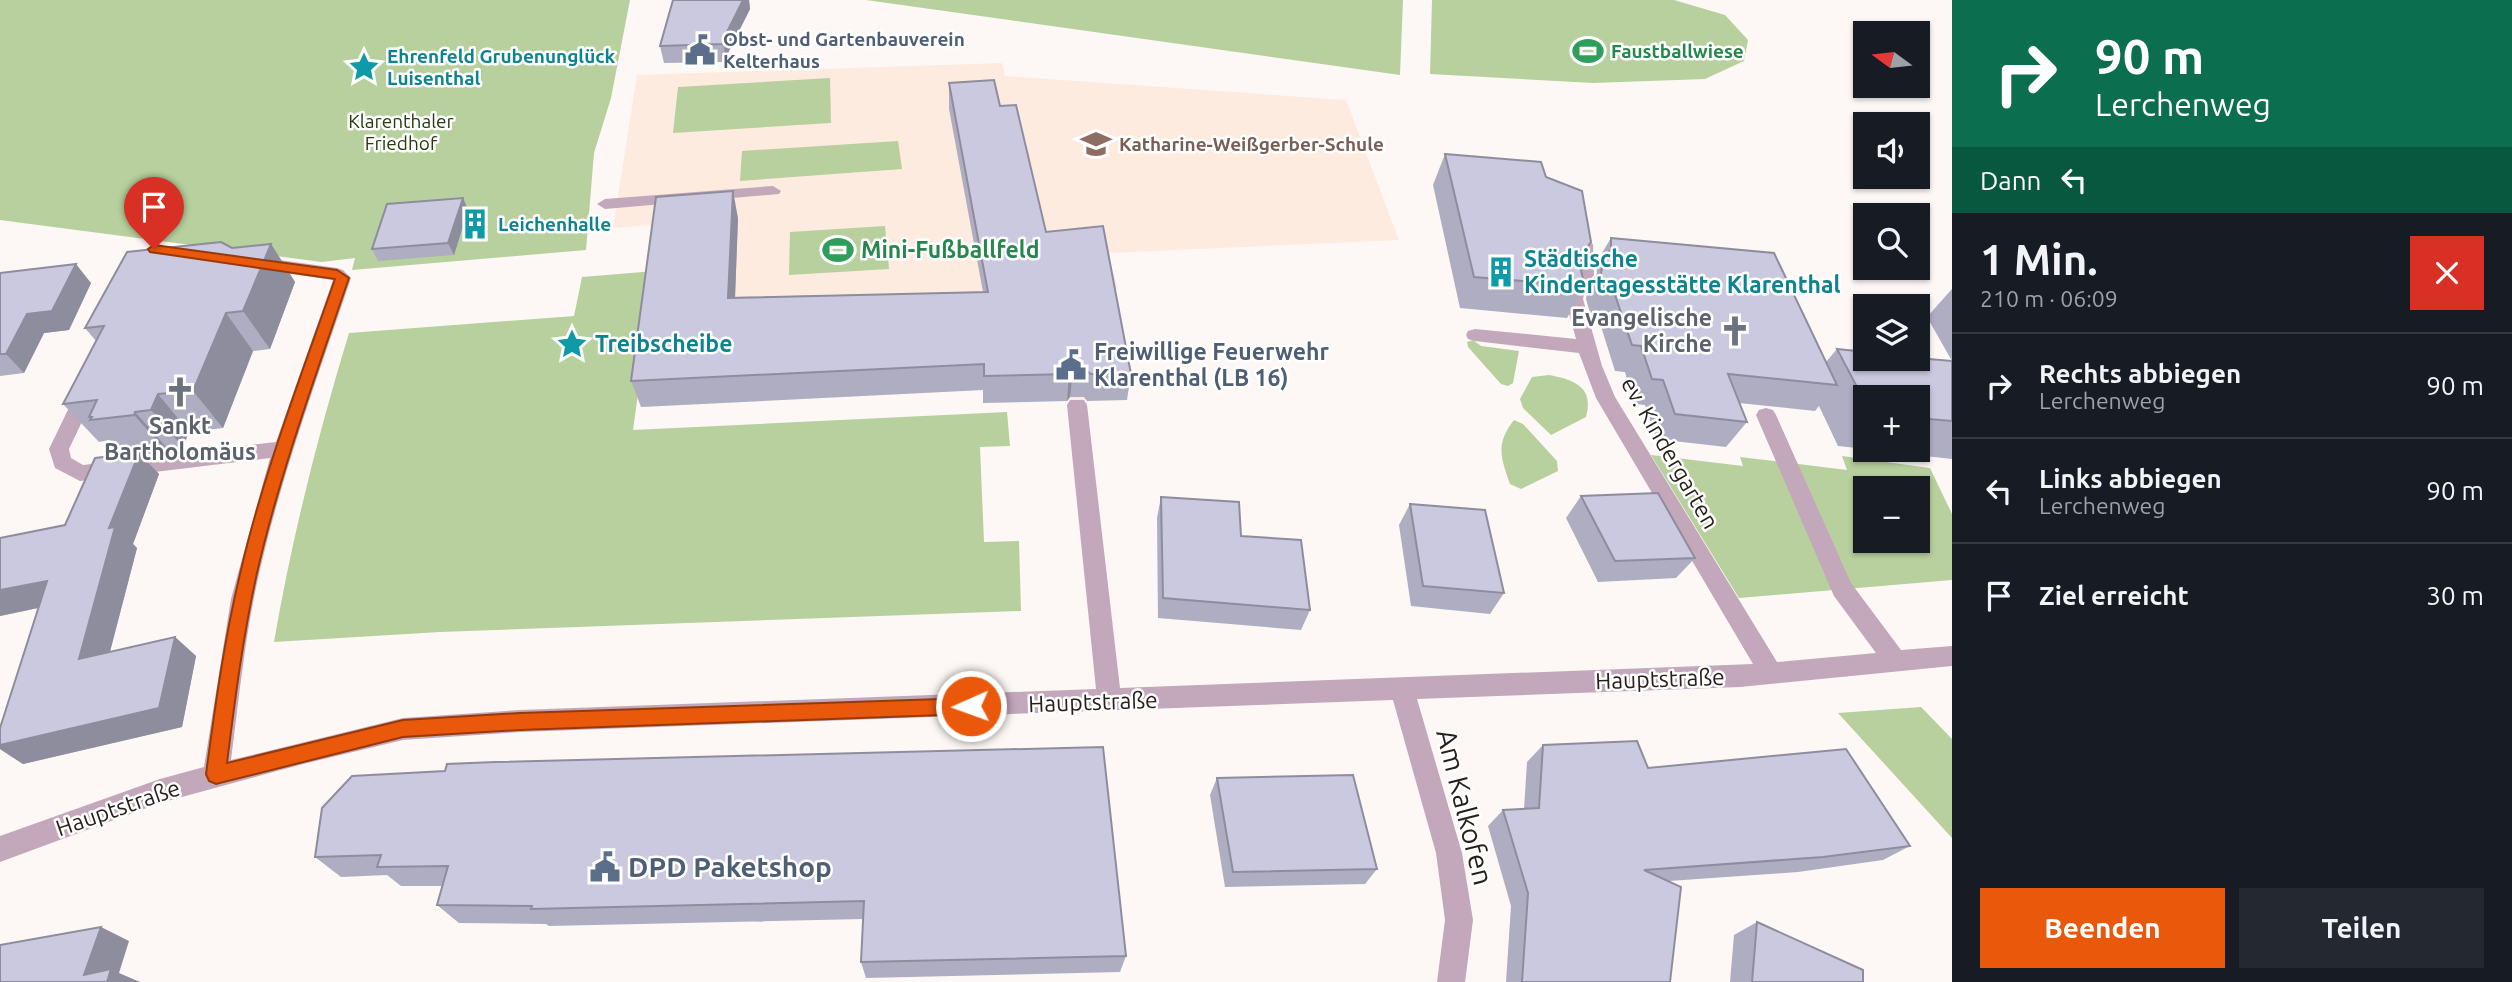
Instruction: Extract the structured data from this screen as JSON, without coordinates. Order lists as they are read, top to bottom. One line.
{"streets":{"street":["ev. Kindergarten","Hauptstraße","Am Kalkofen"]},"crossings":[["ev. Kindergarten","Hauptstraße"],["Hauptstraße","Am Kalkofen"]],"parks":["Klarenthaler Friedhof"],"places":{"public building":["Obst- und Gartenbauverein Kelterhaus","Freiwillige Feuerwehr Klarenthal (LB 16)","DPD Paketshop"],"sports":["Faustballwiese","Mini-Fußballfeld"],"place":["Ehrenfeld Grubenunglück Luisenthal","Treibscheibe"],"school or university":["Katharine-Weißgerber-Schule"],"building":["Leichenhalle","Städtische Kindertagesstätte Klarenthal"],"church":["Evangelische Kirche","Sankt Bartholomäus"]},"north":"left","page":{"turn":["90 m","Lerchenweg"],"map_buttons":["+","−"],"then":"Dann","heading":["1 Min.","210 m · 06:09"],"list":[{"name":"Rechts abbiegen","note":"Lerchenweg","value":"90 m"},{"name":"Links abbiegen","note":"Lerchenweg","value":"90 m"},{"name":"Ziel erreicht","value":"30 m"}],"buttons":["Beenden","Teilen"]}}
